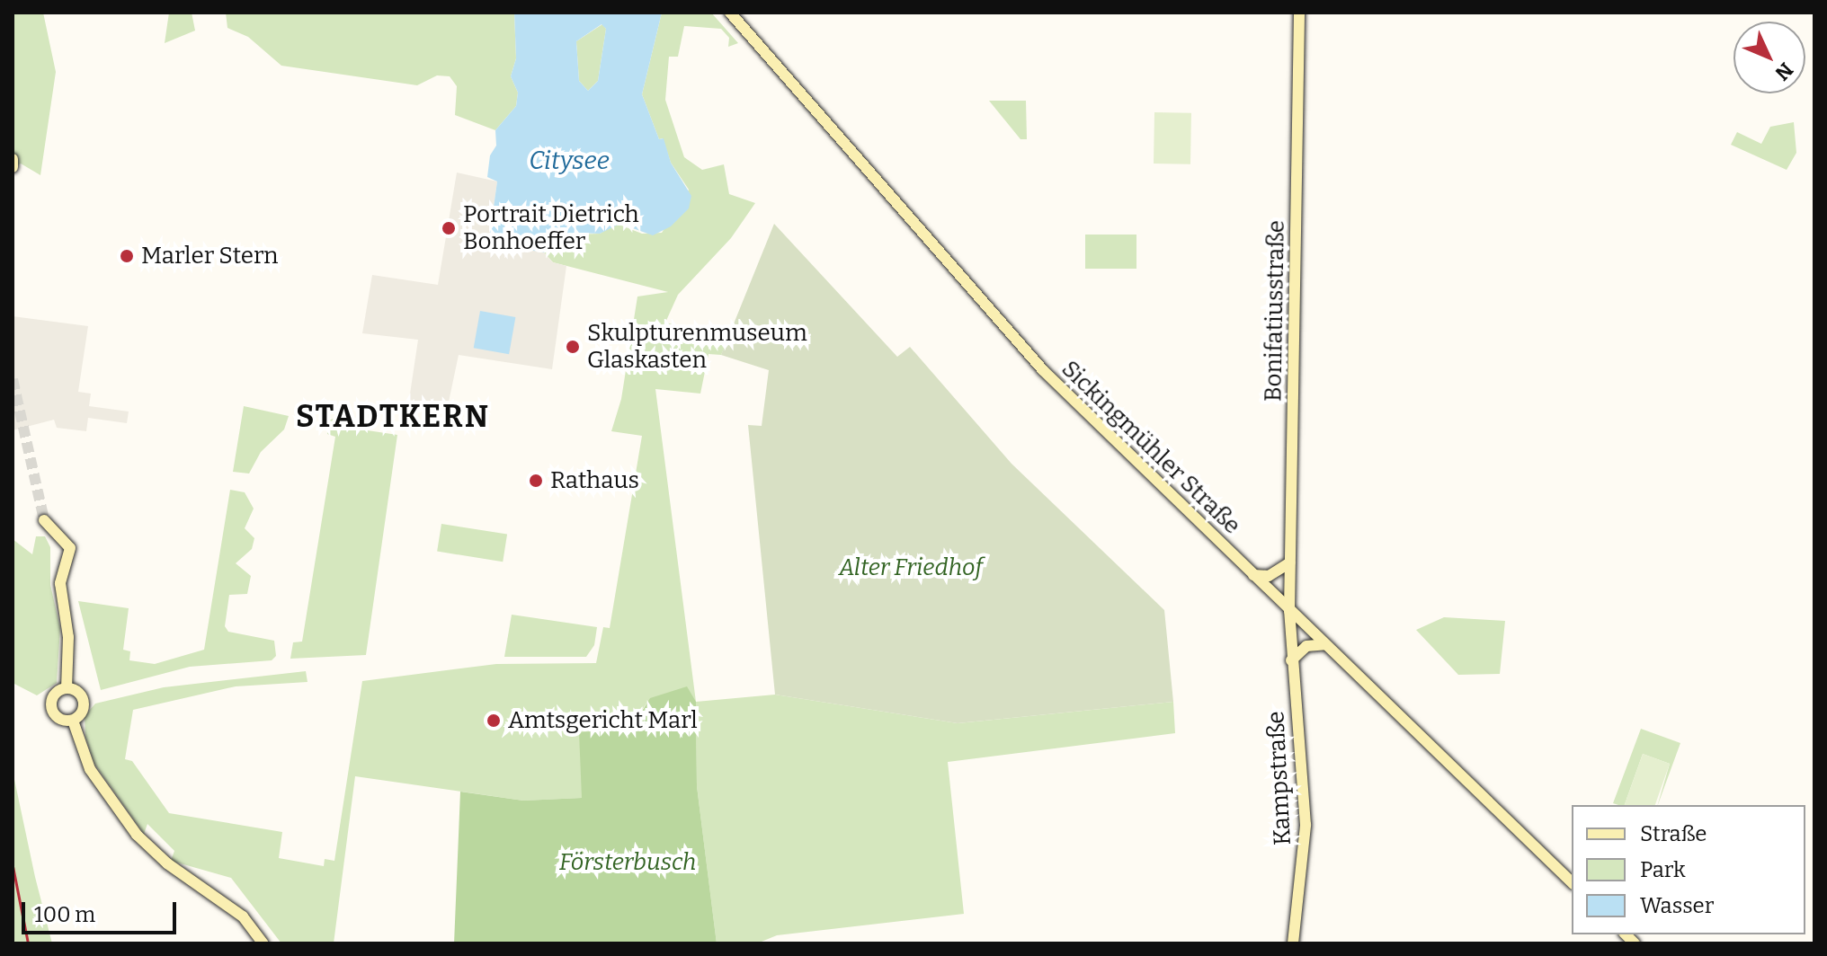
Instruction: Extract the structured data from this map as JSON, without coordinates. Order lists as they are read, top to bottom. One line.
{"streets":{"street":["Bonifatiusstraße","Sickingmühler Straße","Kampstraße"]},"crossings":[["Bonifatiusstraße","Sickingmühler Straße"],["Bonifatiusstraße","Kampstraße"],["Sickingmühler Straße","Kampstraße"]],"districts":["STADTKERN"],"water":["Citysee"],"parks":["Alter Friedhof","Försterbusch"],"places":["Portrait Dietrich Bonhoeffer","Marler Stern","Skulpturenmuseum Glaskasten","Rathaus","Amtsgericht Marl"],"legend":["Straße","Park","Wasser"],"scale_bar":"100 m","north":"bottom right"}
